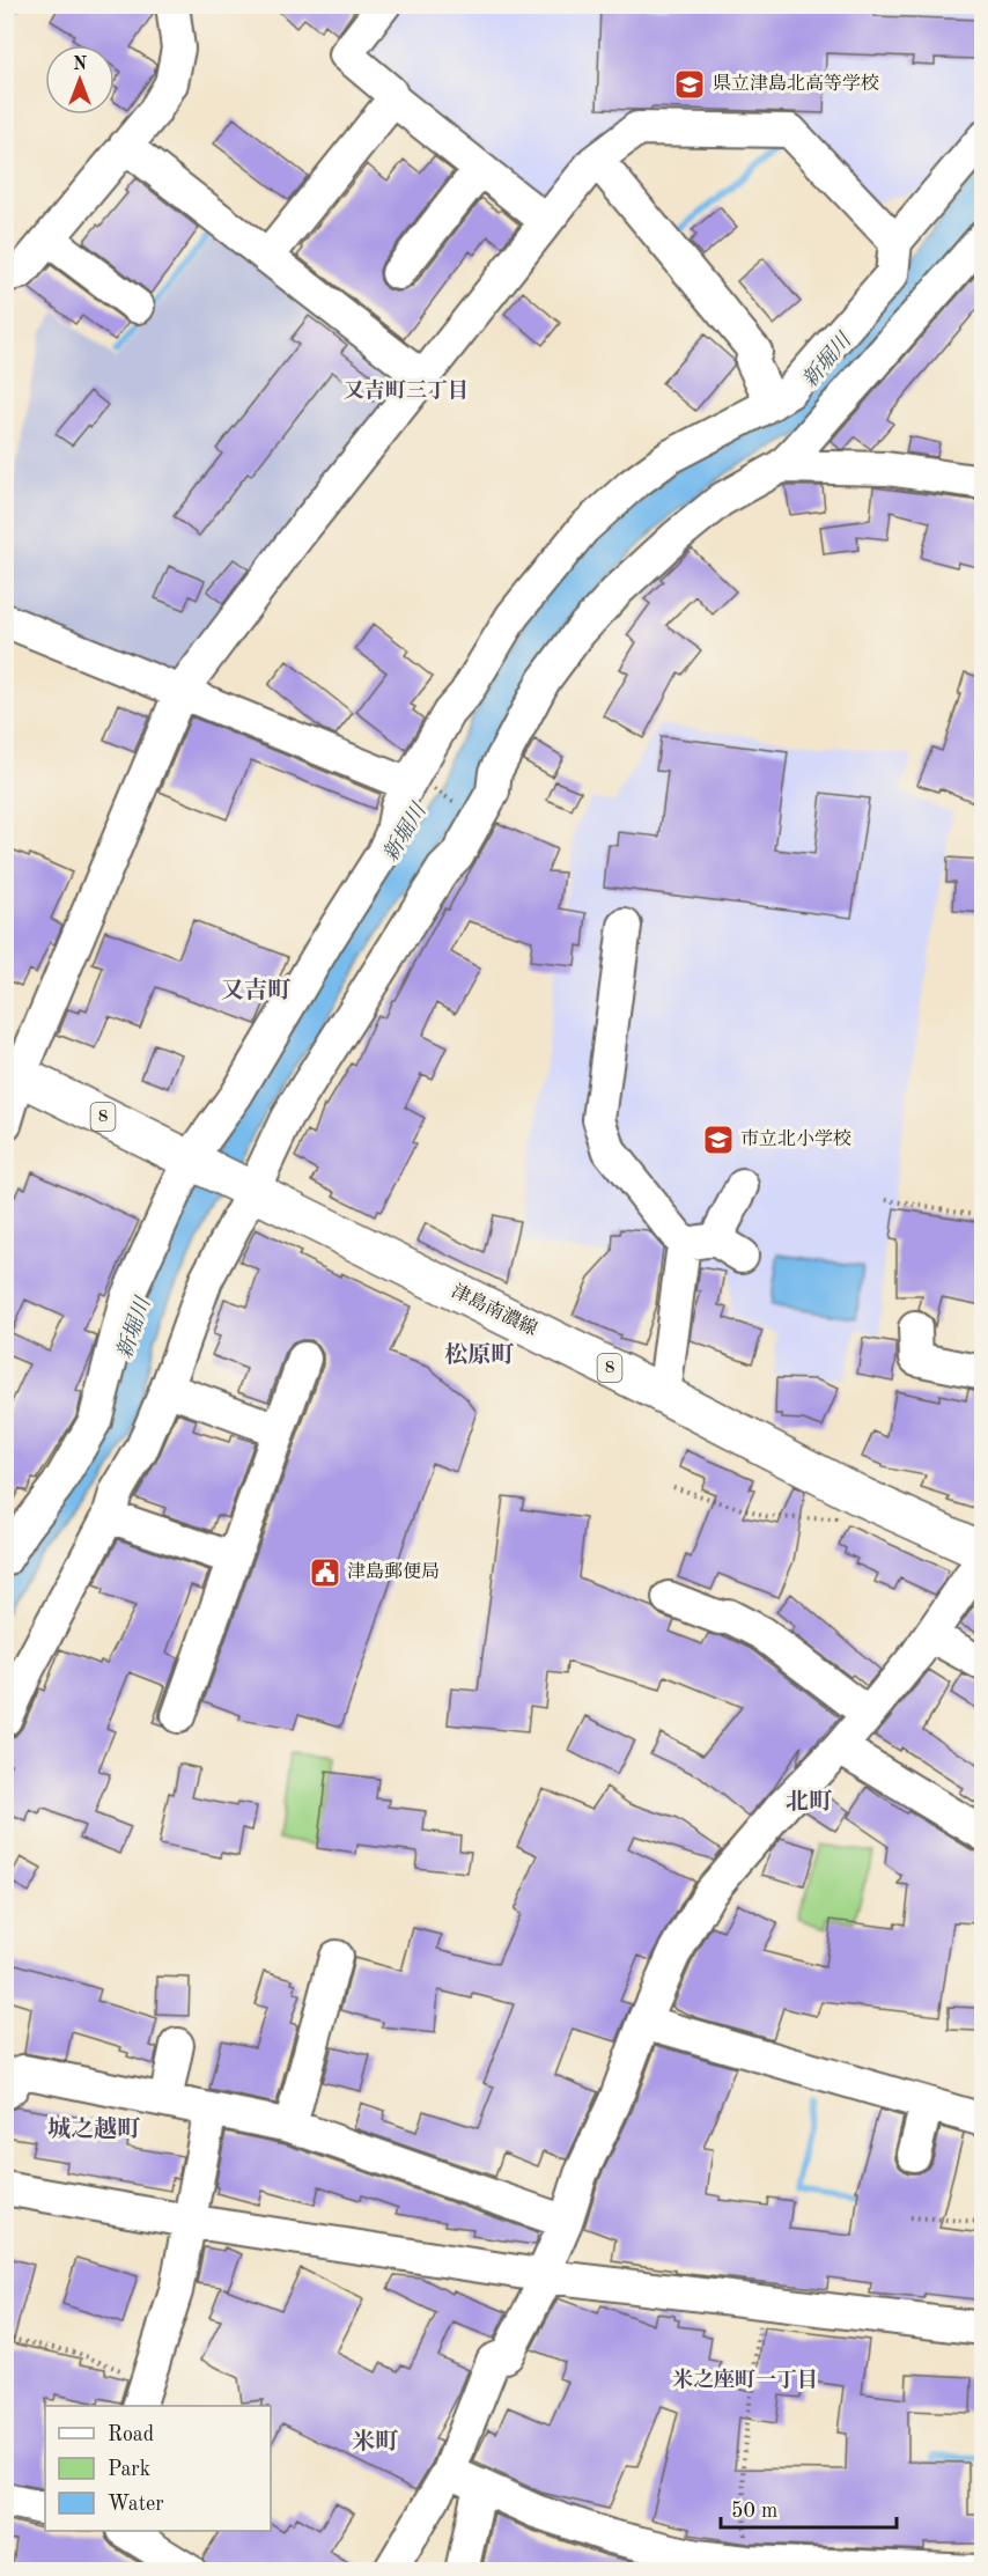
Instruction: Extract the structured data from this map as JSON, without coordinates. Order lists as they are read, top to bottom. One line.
{"streets":{"main road":["8","津島南濃線"]},"districts":["又吉町三丁目","又吉町","松原町","北町","城之越町","米之座町一丁目","米町"],"water":["新堀川"],"places":{"school or university":["県立津島北高等学校","市立北小学校"],"public building":["津島郵便局"]},"legend":["Road","Park","Water"],"scale_bar":"50 m","north":"top"}
